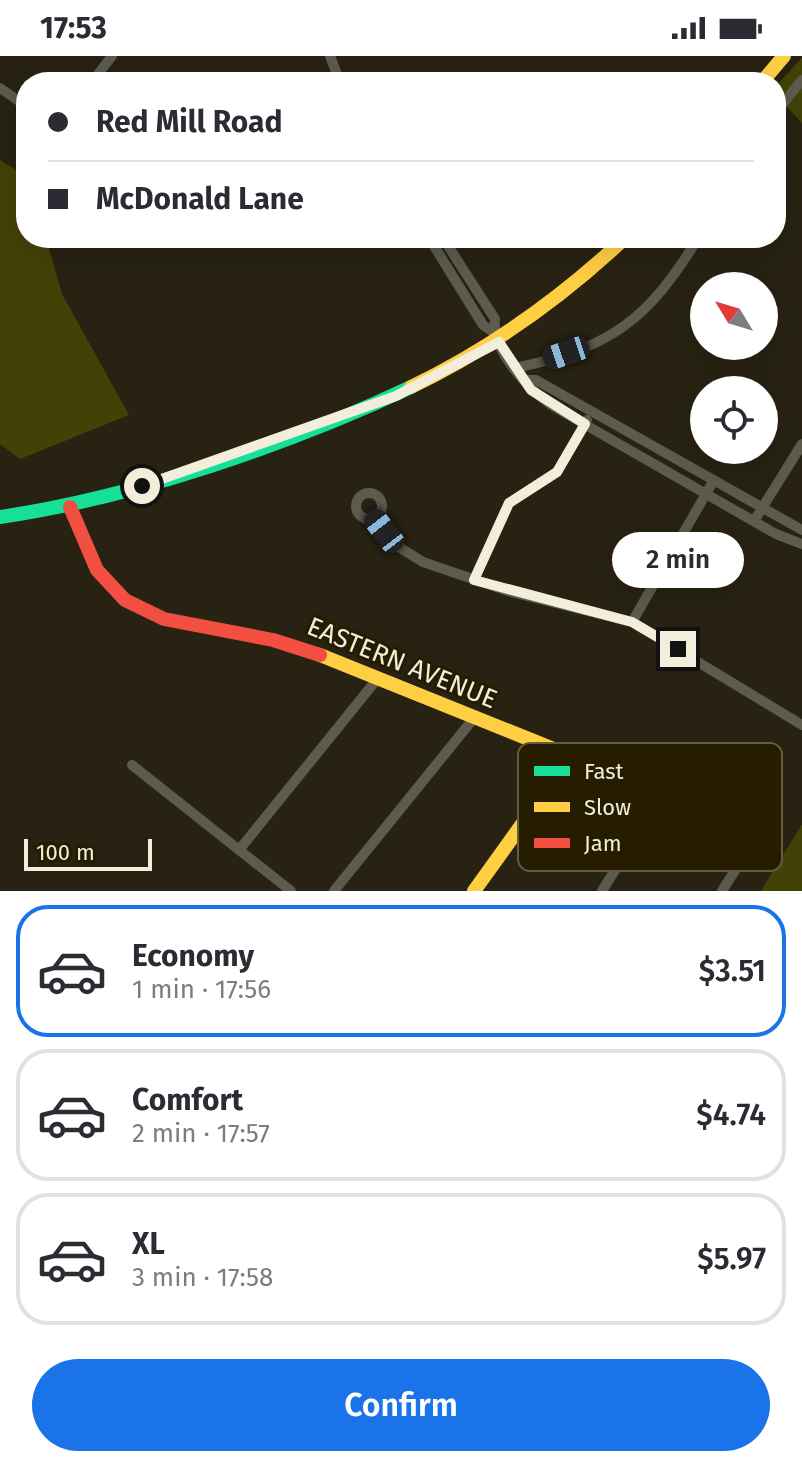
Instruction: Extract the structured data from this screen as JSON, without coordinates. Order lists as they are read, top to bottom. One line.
{"streets":{"street":["EASTERN AVENUE"]},"legend":["Fast","Slow","Jam"],"scale_bar":"100 m","north":"top left","page":{"status":"17:53","banner":["Red Mill Road","McDonald Lane"],"bubble":"2 min","scale":"100 m","list":[{"name":"Economy","note":"1 min · 17:56","value":"$3.51"},{"name":"Comfort","note":"2 min · 17:57","value":"$4.74"},{"name":"XL","note":"3 min · 17:58","value":"$5.97"}],"buttons":"Confirm"}}
